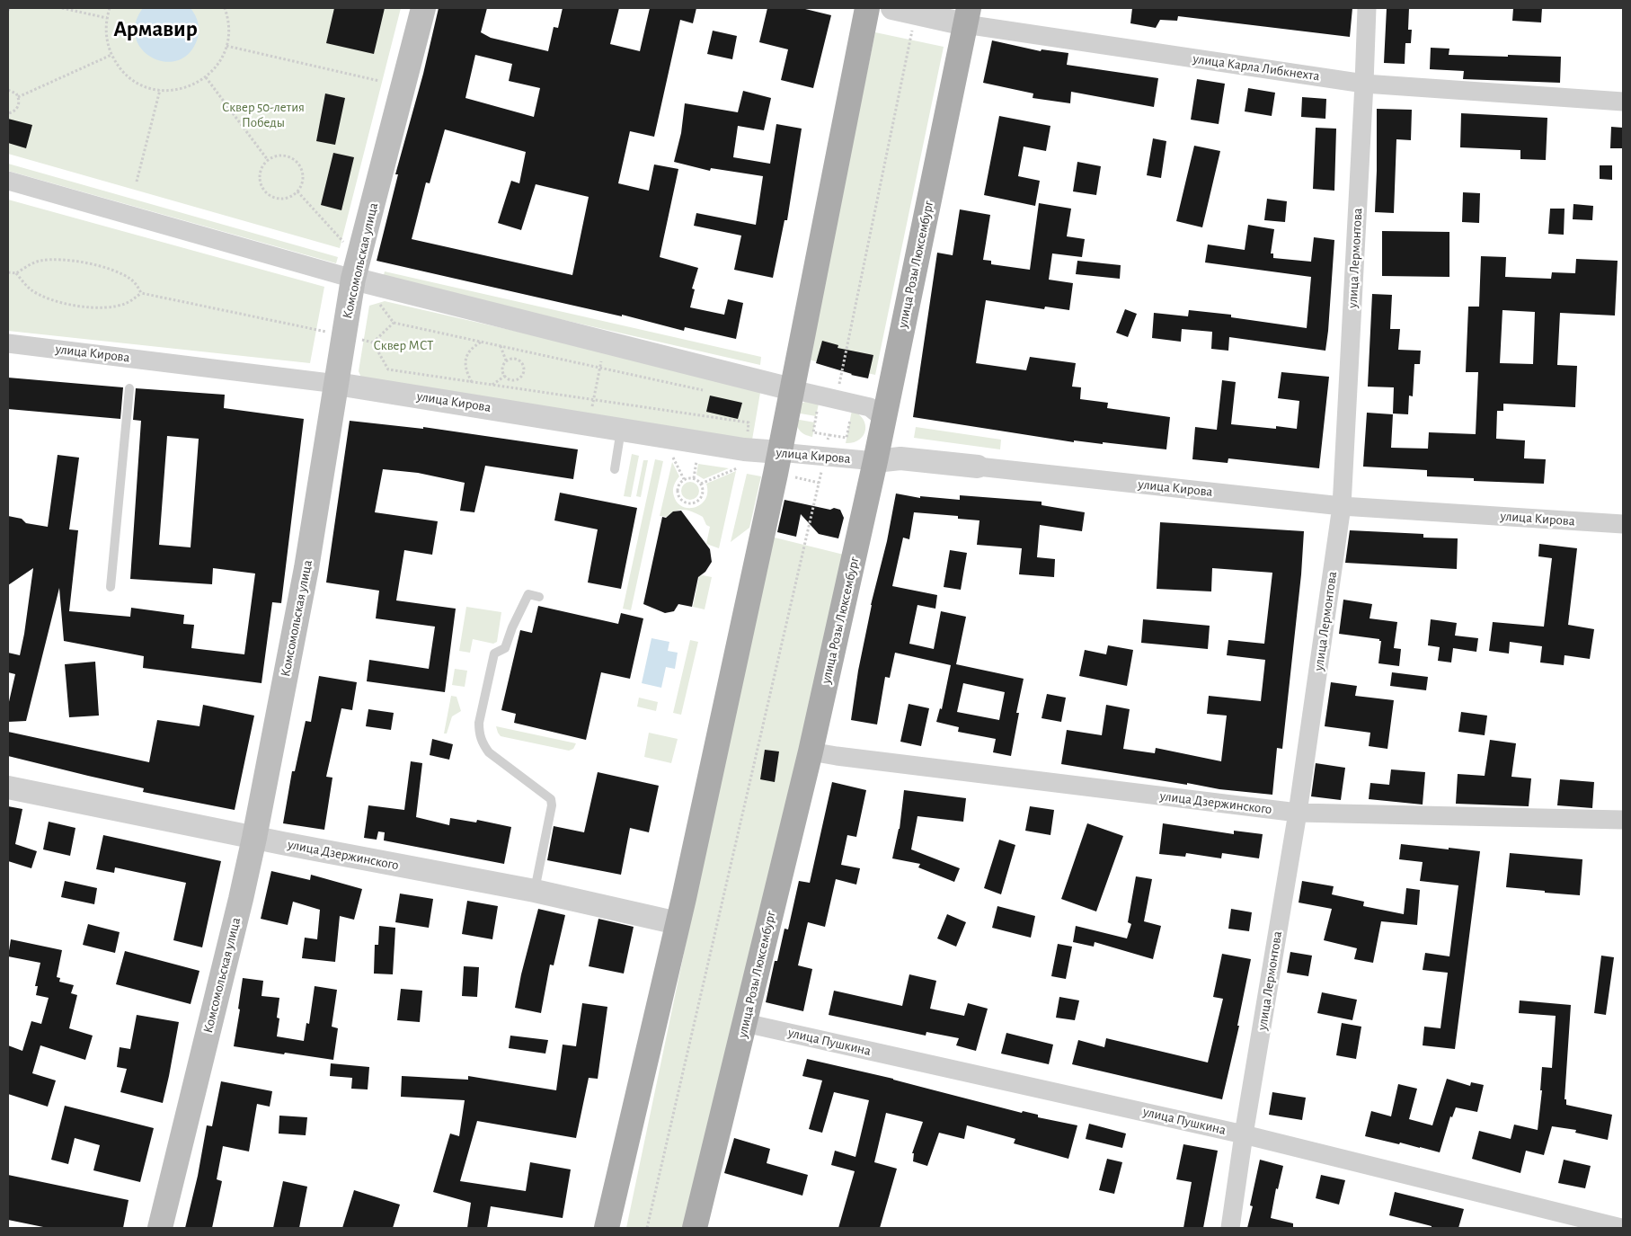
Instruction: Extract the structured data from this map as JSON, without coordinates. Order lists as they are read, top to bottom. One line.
{"streets":{"main road":["Комсомольская улица","улица Розы Люксембург"],"street":["улица Карла Либкнехта","улица Лермонтова","улица Кирова","улица Дзержинского","улица Пушкина"]},"crossings":[["улица Карла Либкнехта","улица Лермонтова"],["улица Карла Либкнехта","улица Розы Люксембург"],["улица Лермонтова","улица Кирова"],["улица Лермонтова","улица Дзержинского"],["улица Лермонтова","улица Пушкина"],["Комсомольская улица","улица Кирова"],["Комсомольская улица","улица Дзержинского"],["улица Розы Люксембург","улица Кирова"],["улица Розы Люксембург","улица Дзержинского"],["улица Розы Люксембург","улица Пушкина"]],"districts":["Армавир"],"parks":["Сквер 50-летия Победы","Сквер МСТ"]}
